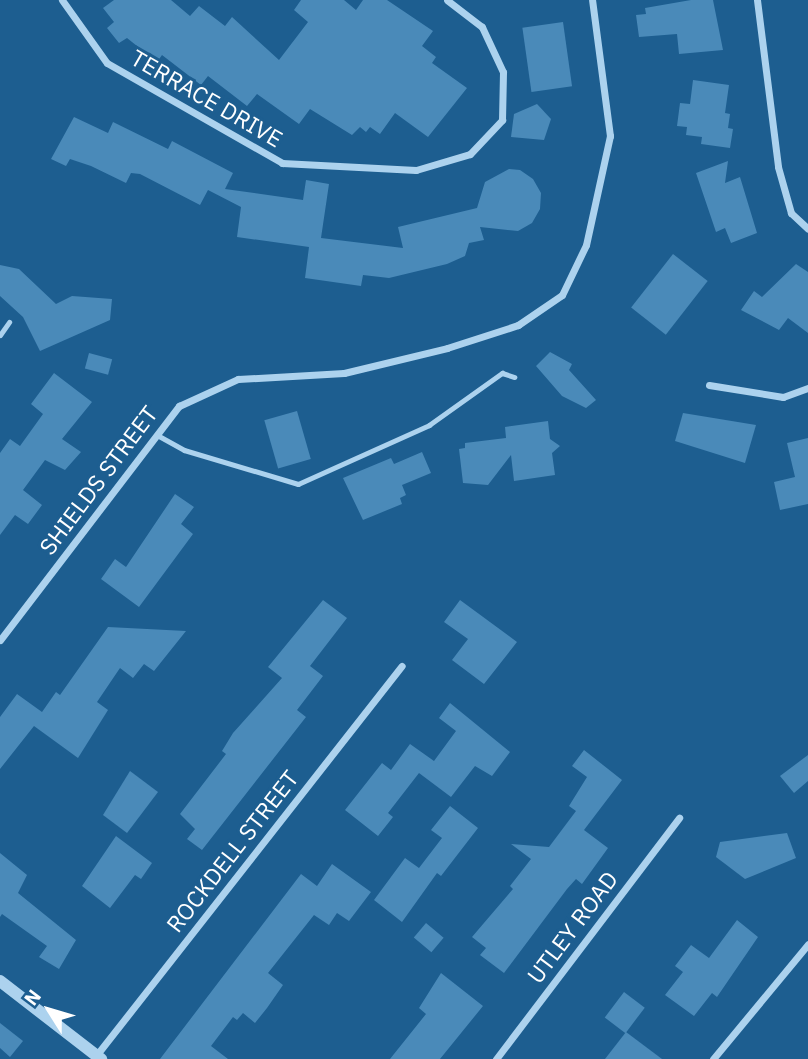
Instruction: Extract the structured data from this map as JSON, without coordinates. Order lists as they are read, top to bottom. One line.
{"streets":{"street":["TERRACE DRIVE","SHIELDS STREET","ROCKDELL STREET","UTLEY ROAD"]},"north":"top left"}
